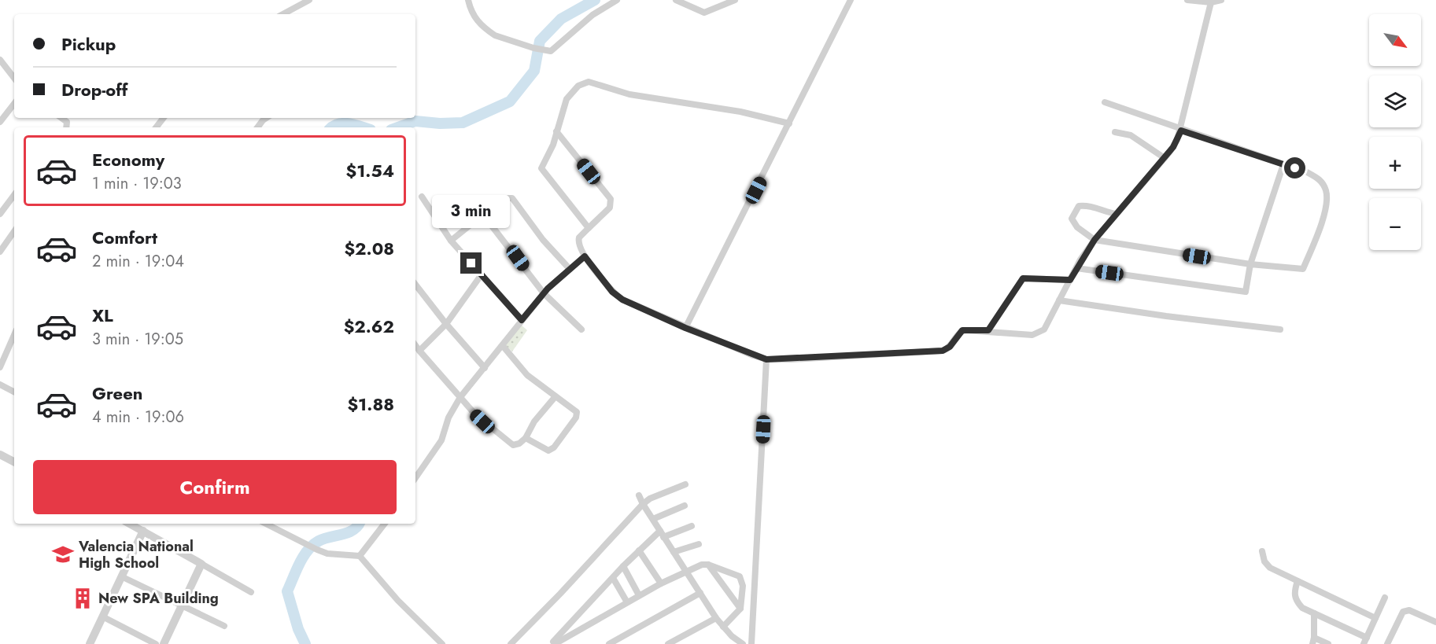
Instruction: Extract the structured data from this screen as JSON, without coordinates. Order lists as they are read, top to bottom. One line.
{"places":{"school or university":["Valencia National High School"],"building":["New SPA Building"]},"north":"bottom right","page":{"map_buttons":["+","−"],"banner":["Pickup","Drop-off"],"list":[{"name":"Economy","note":"1 min · 19:03","value":"$1.54"},{"name":"Comfort","note":"2 min · 19:04","value":"$2.08"},{"name":"XL","note":"3 min · 19:05","value":"$2.62"},{"name":"Green","note":"4 min · 19:06","value":"$1.88"}],"bubble":"3 min","buttons":"Confirm"}}
